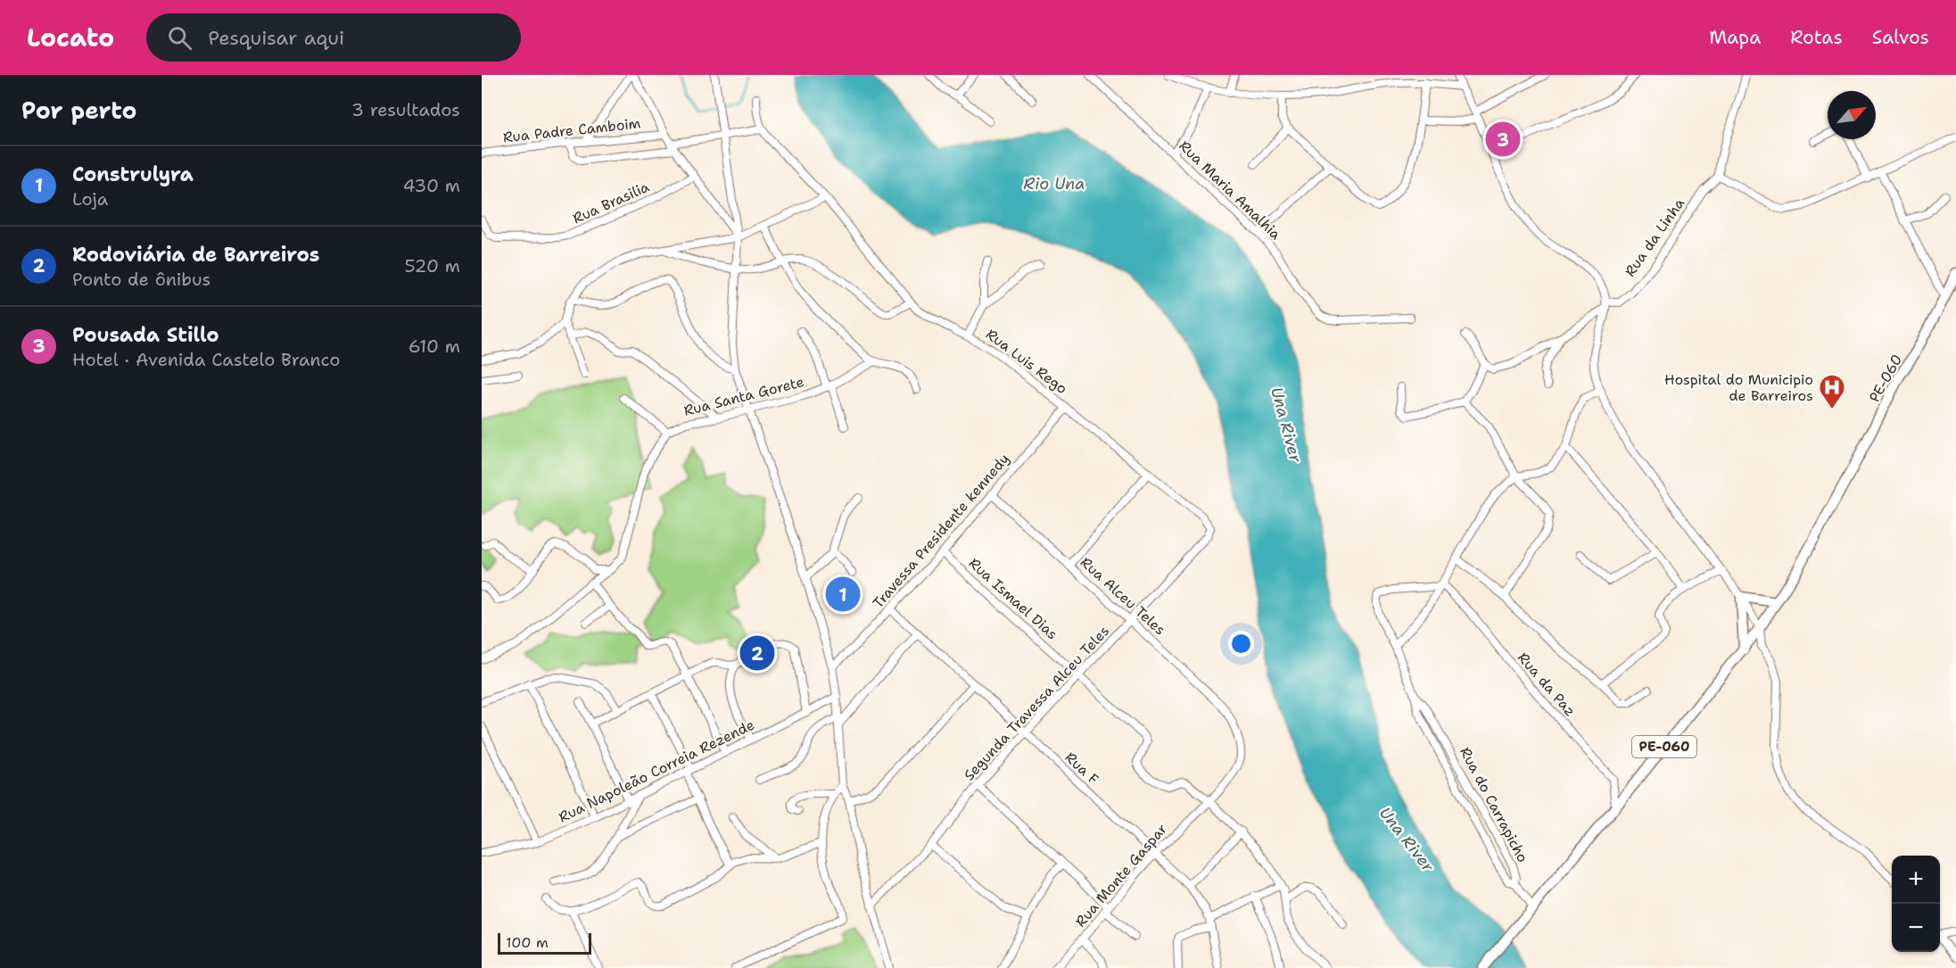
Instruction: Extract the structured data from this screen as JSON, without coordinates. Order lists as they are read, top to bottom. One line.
{"streets":{"main road":["PE-060"],"street":["Rua Padre Camboim","Rua Maria Amalhia","Rua Brasilia","Rua da Linha","Rua Luis Rego","Rua Santa Gorete","Travessa Presidente kennedy","Rua Alceu Teles","Rua Ismael Dias","Rua da Paz","Segunda Travessa Alceu Teles","Rua F","Rua Napoleão Correia Rezende","Rua do Carrapicho","Rua Monte Gaspar"]},"crossings":[["Rua Luis Rego","Travessa Presidente kennedy"],["Rua Luis Rego","Segunda Travessa Alceu Teles"],["PE-060","Rua da Paz"],["Travessa Presidente kennedy","Rua Alceu Teles"],["Travessa Presidente kennedy","Rua Ismael Dias"],["Travessa Presidente kennedy","Rua F"],["Rua Alceu Teles","Segunda Travessa Alceu Teles"],["Rua Alceu Teles","Rua Monte Gaspar"],["Rua Ismael Dias","Segunda Travessa Alceu Teles"],["Rua Ismael Dias","Rua Monte Gaspar"],["Segunda Travessa Alceu Teles","Rua F"],["Rua F","Rua Monte Gaspar"]],"water":["Rio Una","Una River"],"places":{"hospital":["Hospital do Municipio de Barreiros"]},"scale_bar":"100 m","north":"top right","page":{"header":"Locato","search":"Pesquisar aqui","nav":["Mapa","Rotas","Salvos"],"heading":["Por perto","3 resultados"],"pins":["3","1","2"],"list":[{"mark":"1","name":"Construlyra","note":"Loja","value":"430 m"},{"mark":"2","name":"Rodoviária de Barreiros","note":"Ponto de ônibus","value":"520 m"},{"mark":"3","name":"Pousada Stillo","note":"Hotel · Avenida Castelo Branco","value":"610 m"}],"map_buttons":["+","−"],"scale":"100 m"}}
